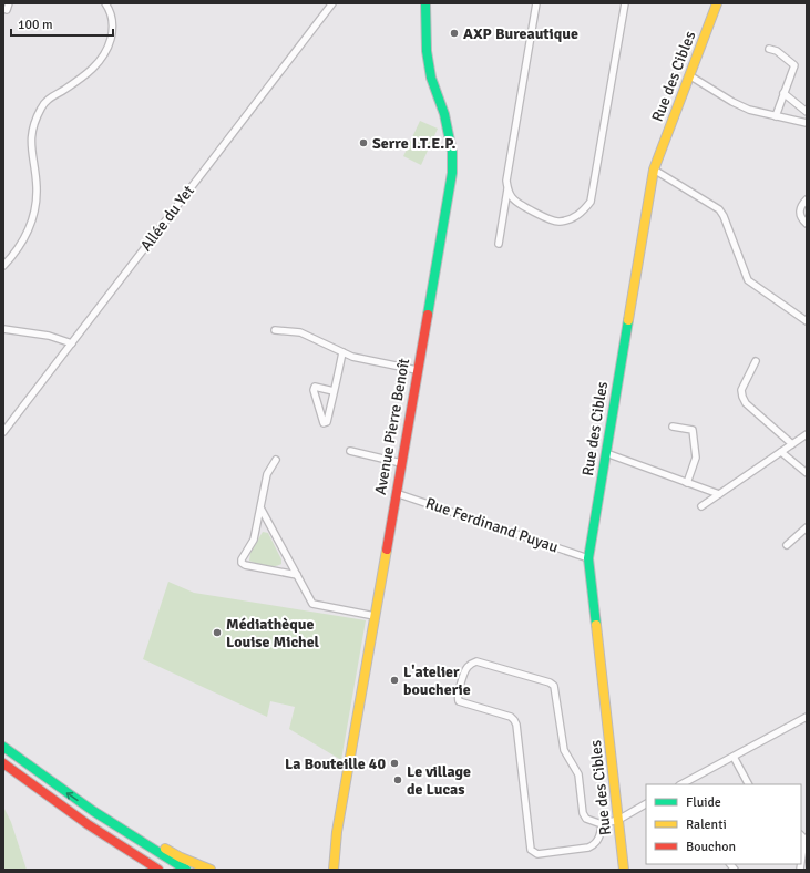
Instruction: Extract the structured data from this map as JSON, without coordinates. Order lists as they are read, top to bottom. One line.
{"streets":{"main road":["Rue des Cibles","Avenue Pierre Benoît"],"street":["Allée du Yet","Rue Ferdinand Puyau"]},"crossings":[["Rue des Cibles","Rue Ferdinand Puyau"],["Avenue Pierre Benoît","Rue Ferdinand Puyau"]],"places":["AXP Bureautique","Serre I.T.E.P.","Médiathèque Louise Michel","L'atelier boucherie","La Bouteille 40","Le village de Lucas"],"legend":["Fluide","Ralenti","Bouchon"],"scale_bar":"100 m"}
